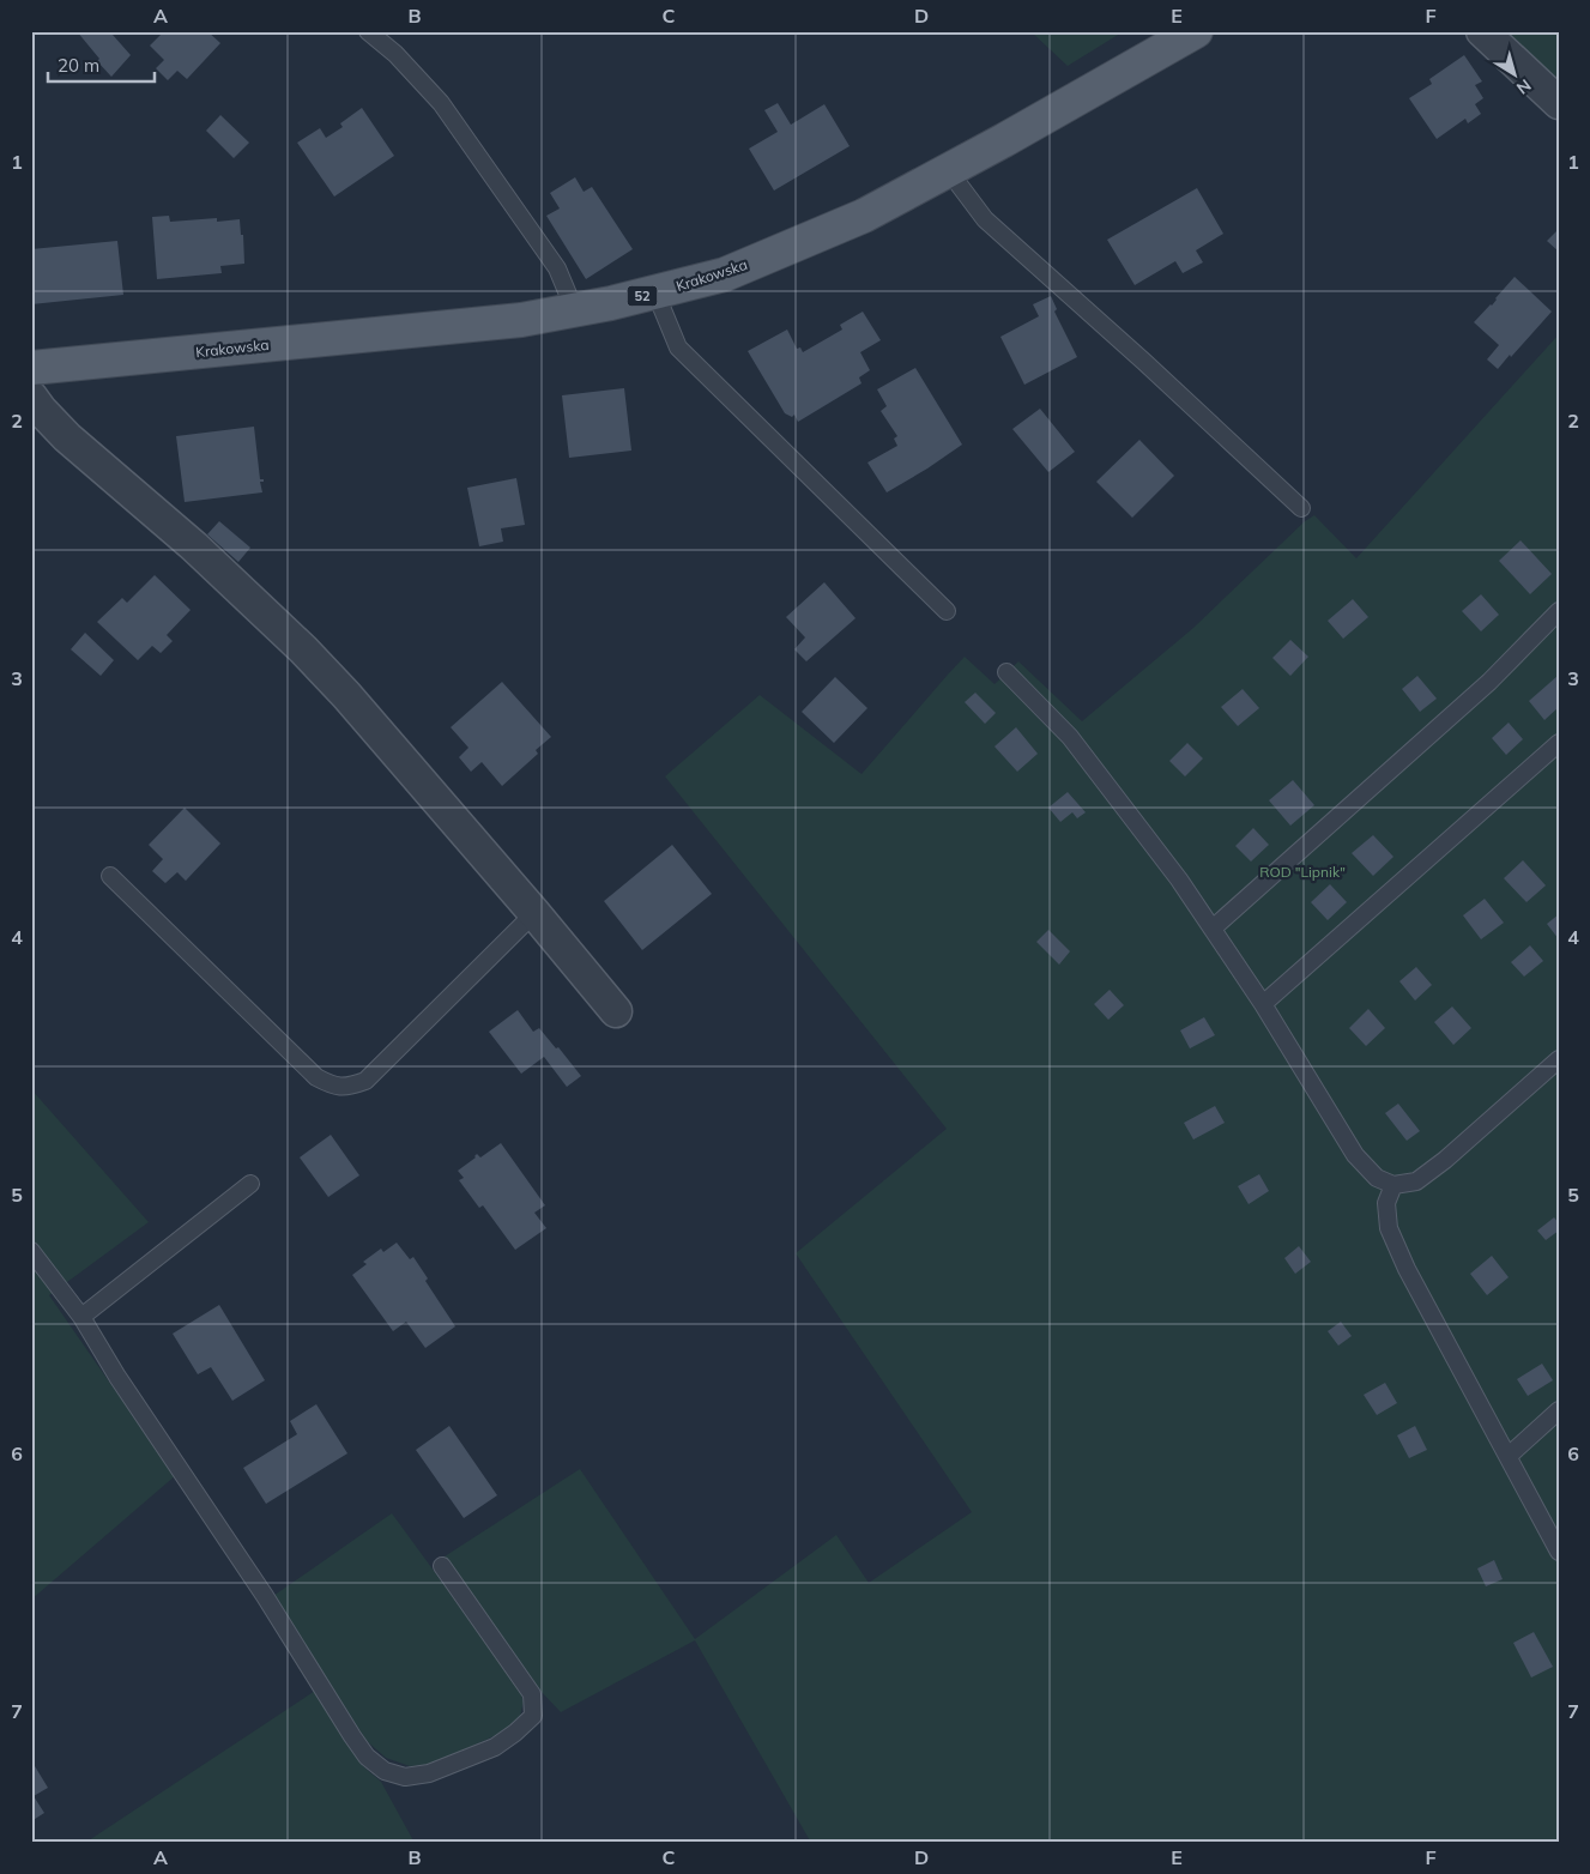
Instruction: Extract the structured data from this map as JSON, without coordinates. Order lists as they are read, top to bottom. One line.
{"streets":{"main road":["Krakowska","52"]},"parks":["ROD \"Lipnik\""],"scale_bar":"20 m","north":"bottom right","grid":{"columns":["A","B","C","D","E","F"],"rows":["1","2","3","4","5","6","7"]}}
